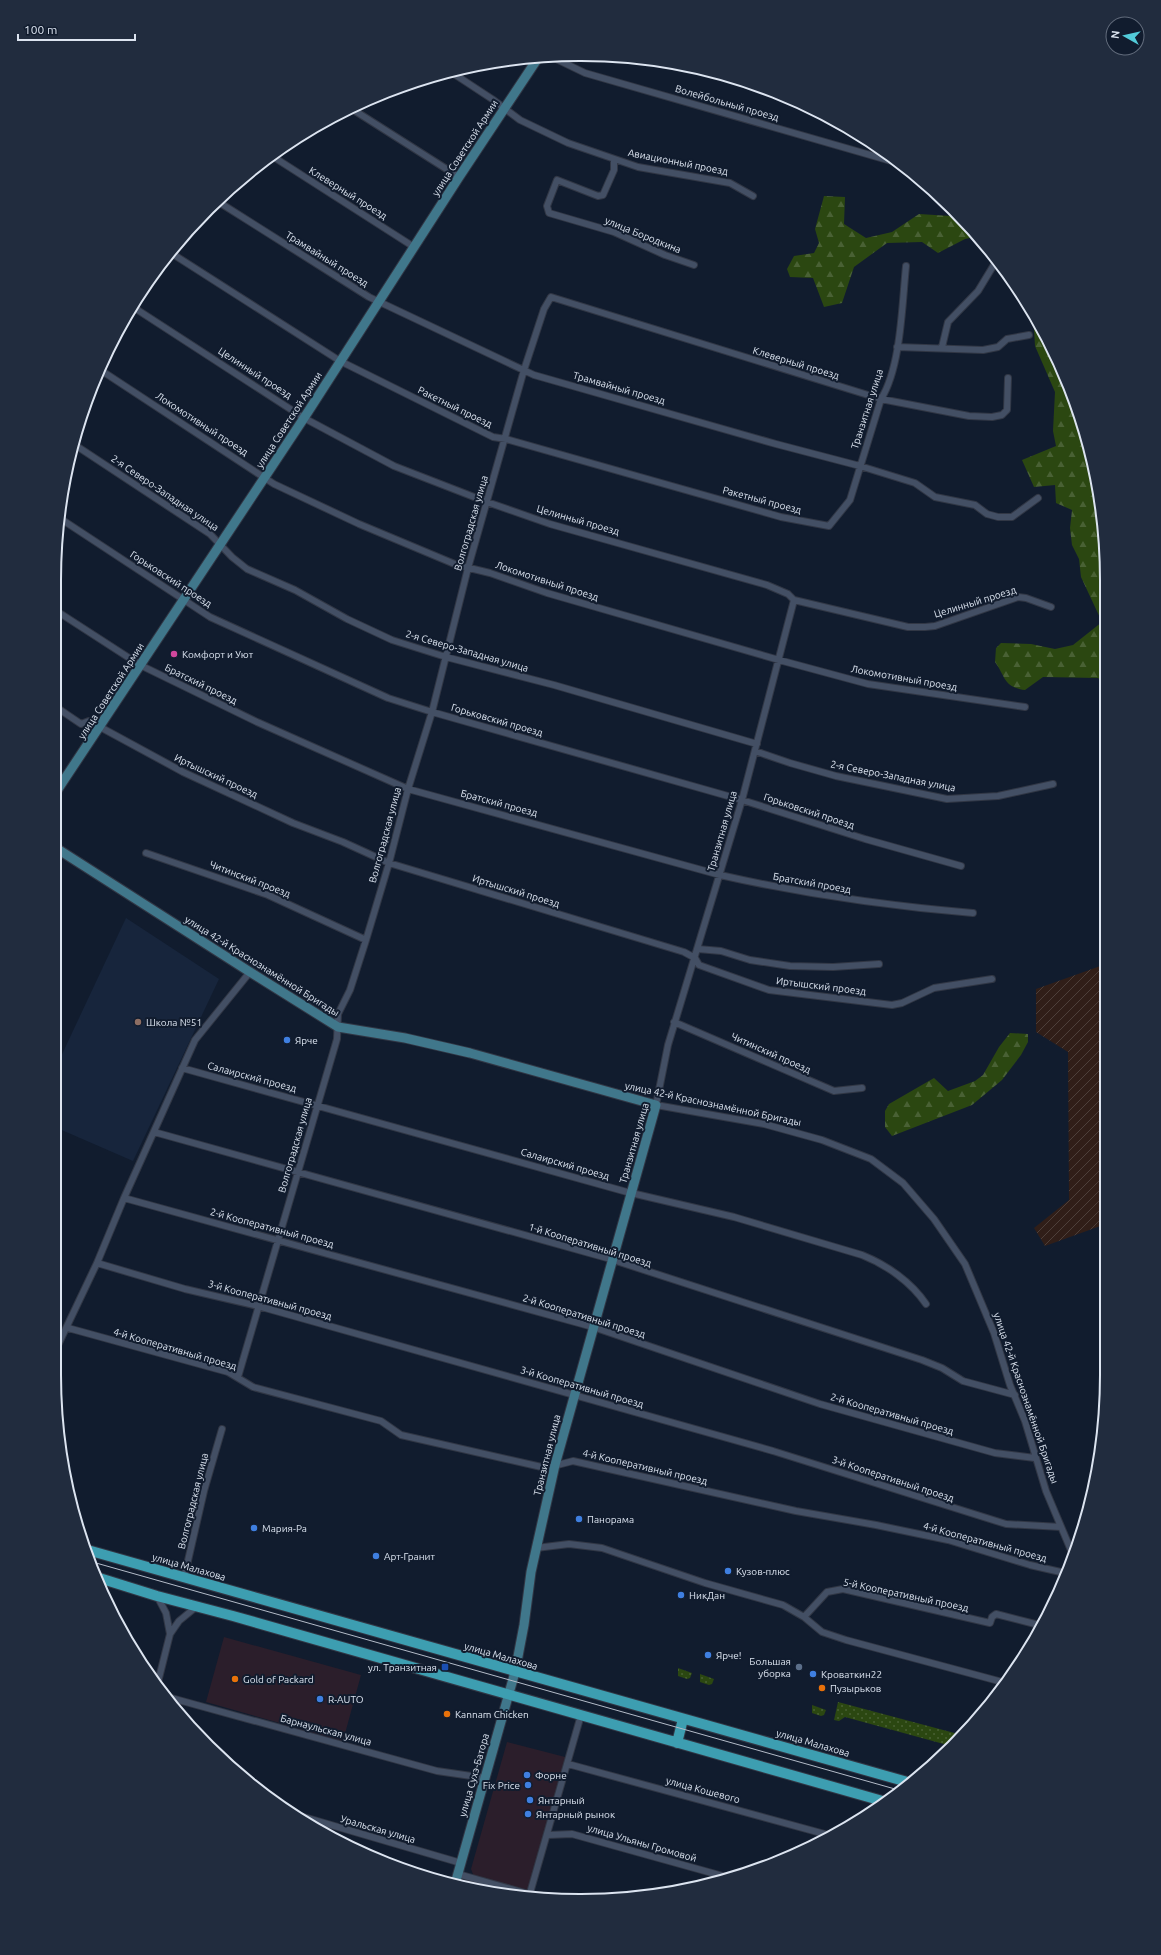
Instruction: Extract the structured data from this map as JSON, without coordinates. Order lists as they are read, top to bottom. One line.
{"streets":{"main road":["улица Малахова"],"street":["Волейбольный проезд","улица Советской Армии","Авиационный проезд","Клеверный проезд","улица Бородкина","Трамвайный проезд","Целинный проезд","Ракетный проезд","Транзитная улица","Локомотивный проезд","2-я Северо-Западная улица","Волгоградская улица","Горьковский проезд","Братский проезд","Иртышский проезд","Читинский проезд","улица 42-й Краснознамённой Бригады","Салаирский проезд","2-й Кооперативный проезд","1-й Кооперативный проезд","3-й Кооперативный проезд","4-й Кооперативный проезд","5-й Кооперативный проезд","Барнаульская улица","улица Сухэ-Батора","улица Кошевого","Уральская улица","улица Ульяны Громовой"]},"crossings":[["улица Советской Армии","Авиационный проезд"],["улица Советской Армии","Клеверный проезд"],["улица Советской Армии","Трамвайный проезд"],["улица Советской Армии","Целинный проезд"],["улица Советской Армии","Ракетный проезд"],["улица Советской Армии","Локомотивный проезд"],["улица Советской Армии","2-я Северо-Западная улица"],["улица Советской Армии","Горьковский проезд"],["улица Советской Армии","Братский проезд"],["улица Советской Армии","Иртышский проезд"],["Авиационный проезд","улица Бородкина"],["Клеверный проезд","Транзитная улица"],["Клеверный проезд","Волгоградская улица"],["Трамвайный проезд","Транзитная улица"],["Трамвайный проезд","Волгоградская улица"],["Целинный проезд","Транзитная улица"],["Целинный проезд","Волгоградская улица"],["Ракетный проезд","Транзитная улица"],["Ракетный проезд","Волгоградская улица"],["Транзитная улица","Локомотивный проезд"],["Транзитная улица","2-я Северо-Западная улица"],["Транзитная улица","Горьковский проезд"],["Транзитная улица","Братский проезд"],["Транзитная улица","Иртышский проезд"],["Транзитная улица","Читинский проезд"],["Транзитная улица","улица 42-й Краснознамённой Бригады"],["Транзитная улица","Салаирский проезд"],["Транзитная улица","2-й Кооперативный проезд"],["Транзитная улица","1-й Кооперативный проезд"],["Транзитная улица","3-й Кооперативный проезд"],["Транзитная улица","4-й Кооперативный проезд"],["Транзитная улица","улица Малахова"],["Транзитная улица","улица Сухэ-Батора"],["Локомотивный проезд","Волгоградская улица"],["2-я Северо-Западная улица","Волгоградская улица"],["Волгоградская улица","Горьковский проезд"],["Волгоградская улица","Братский проезд"],["Волгоградская улица","Иртышский проезд"],["Волгоградская улица","Читинский проезд"],["Волгоградская улица","улица 42-й Краснознамённой Бригады"],["Волгоградская улица","Салаирский проезд"],["Волгоградская улица","2-й Кооперативный проезд"],["Волгоградская улица","1-й Кооперативный проезд"],["Волгоградская улица","3-й Кооперативный проезд"],["Волгоградская улица","4-й Кооперативный проезд"],["Волгоградская улица","улица Малахова"],["улица 42-й Краснознамённой Бригады","2-й Кооперативный проезд"],["улица 42-й Краснознамённой Бригады","1-й Кооперативный проезд"],["улица 42-й Краснознамённой Бригады","3-й Кооперативный проезд"],["улица Малахова","улица Сухэ-Батора"],["Барнаульская улица","улица Сухэ-Батора"],["улица Сухэ-Батора","Уральская улица"]],"places":{"other":["Комфорт и Уют","Школа №51","Ярче","Панорама","Мария-Ра","Арт-Гранит","Кузов-плюс","НикДан","Ярче!","Большая уборка","Кроваткин22","Gold of Packard","Пузырьков","R-AUTO","Kannam Chicken","Форне","Fix Price","Янтарный","Янтарный рынок"],"transit":["ул. Транзитная"]},"scale_bar":"100 m","north":"left"}
